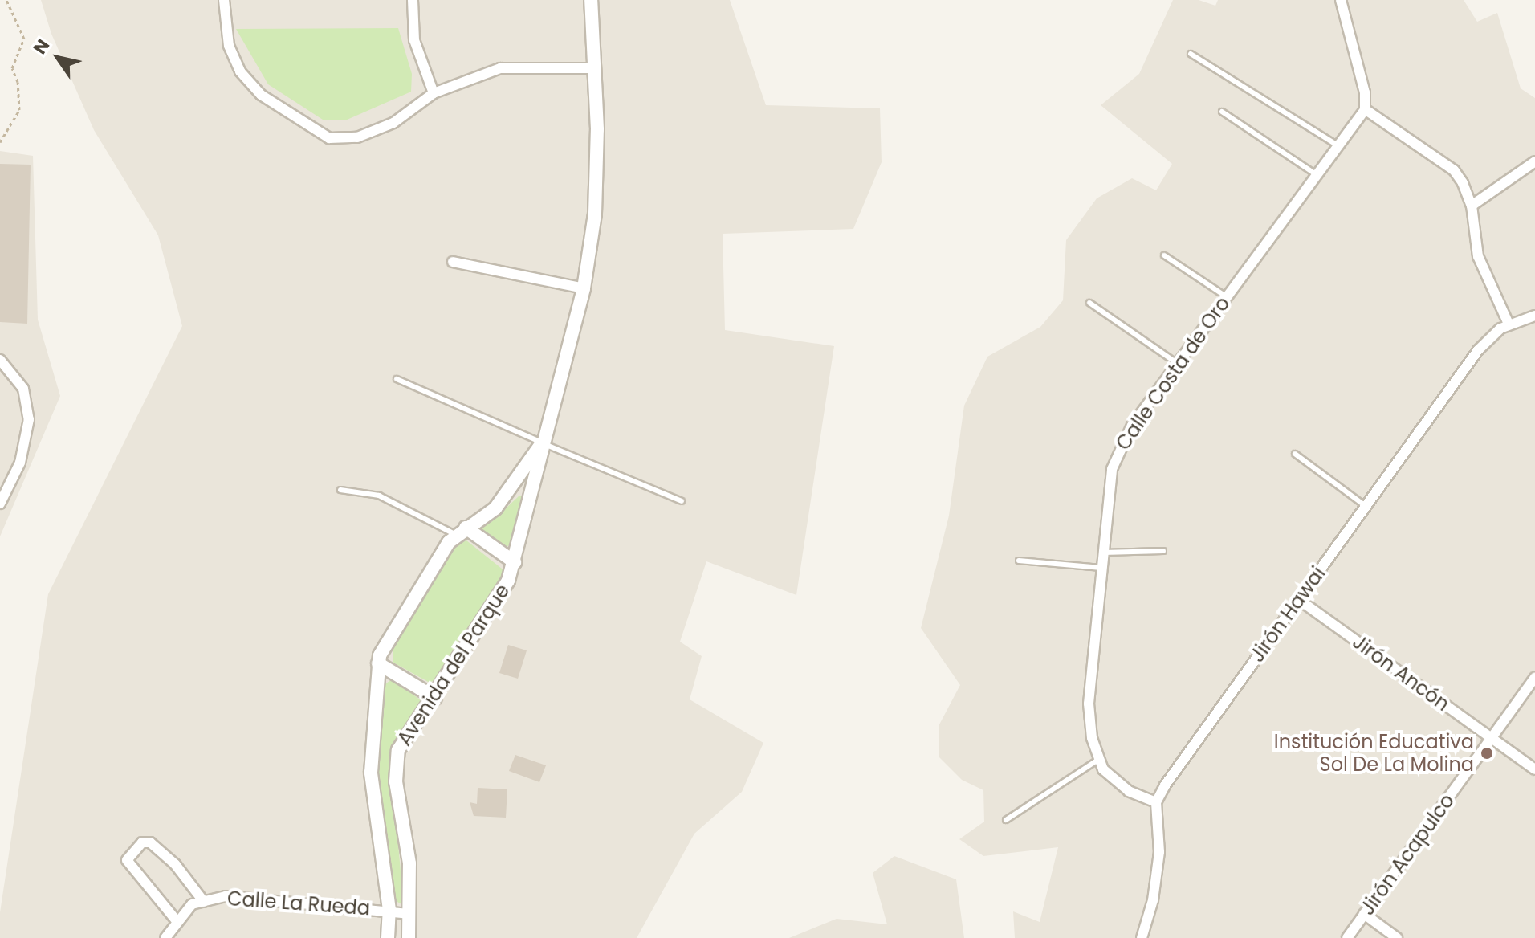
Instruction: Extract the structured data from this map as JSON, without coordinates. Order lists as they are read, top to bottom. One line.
{"streets":{"street":["Calle Costa de Oro","Jirón Hawai","Avenida del Parque","Jirón Ancón","Jirón Acapulco","Calle La Rueda"]},"crossings":[["Calle Costa de Oro","Jirón Hawai"],["Jirón Hawai","Jirón Ancón"],["Avenida del Parque","Calle La Rueda"],["Jirón Ancón","Jirón Acapulco"]],"places":["Institución Educativa Sol De La Molina"],"north":"top left"}
